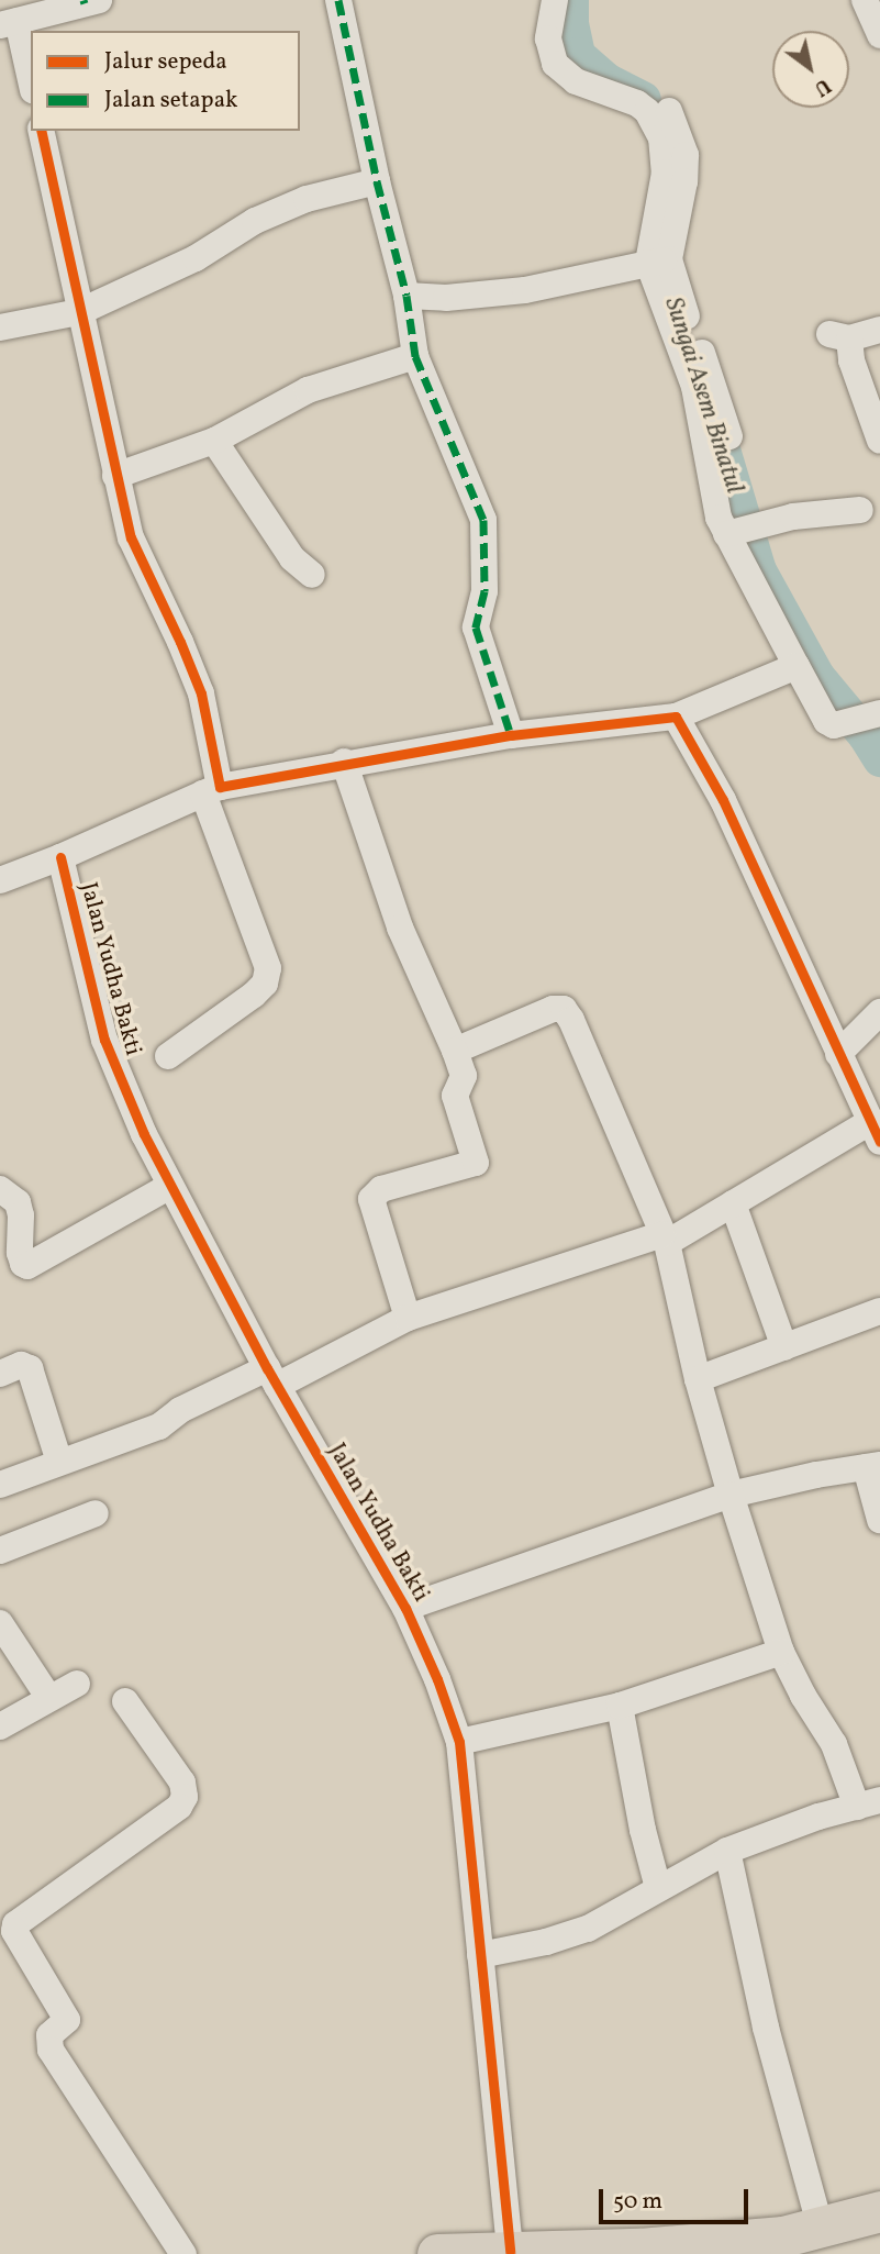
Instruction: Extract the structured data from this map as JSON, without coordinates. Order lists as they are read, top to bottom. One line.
{"streets":{"street":["Jalan Yudha Bakti"]},"water":["Sungai Asem Binatul"],"legend":["Jalur sepeda","Jalan setapak"],"scale_bar":"50 m","north":"bottom right"}
